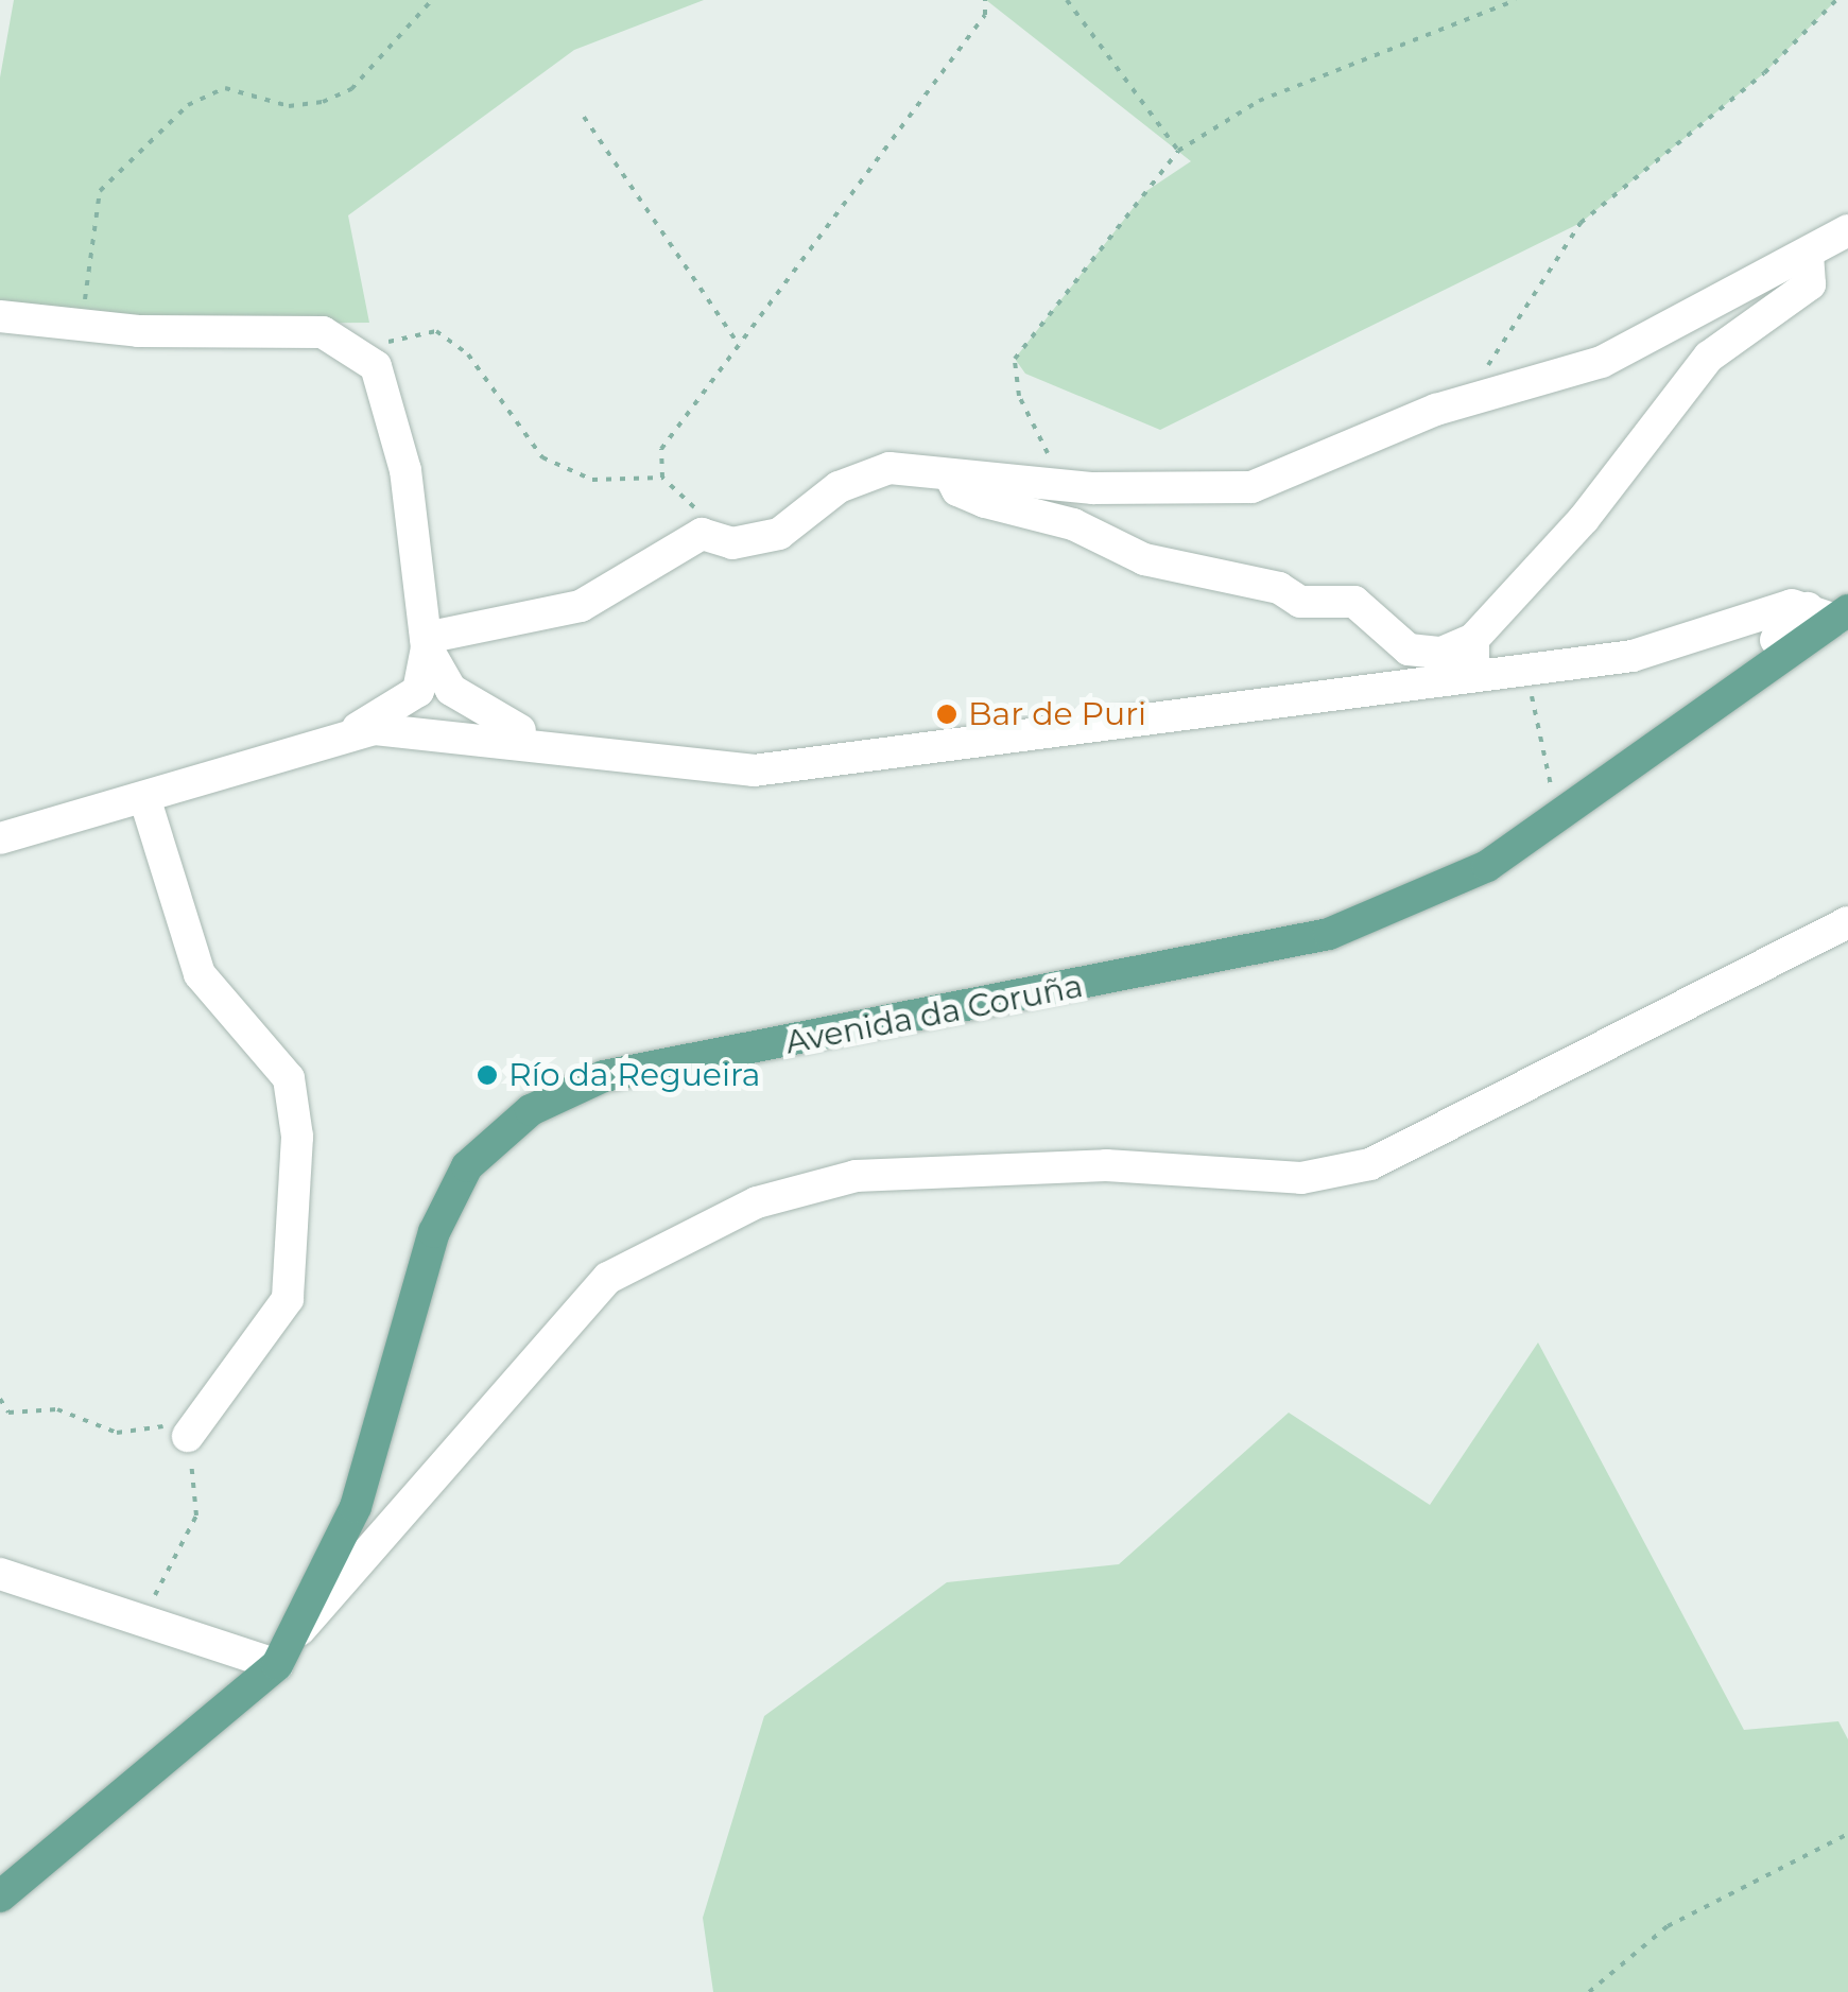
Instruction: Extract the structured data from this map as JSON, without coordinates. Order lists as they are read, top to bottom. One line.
{"streets":{"main road":["Avenida da Coruña"]},"places":["Bar de Puri","Río da Regueira"]}
